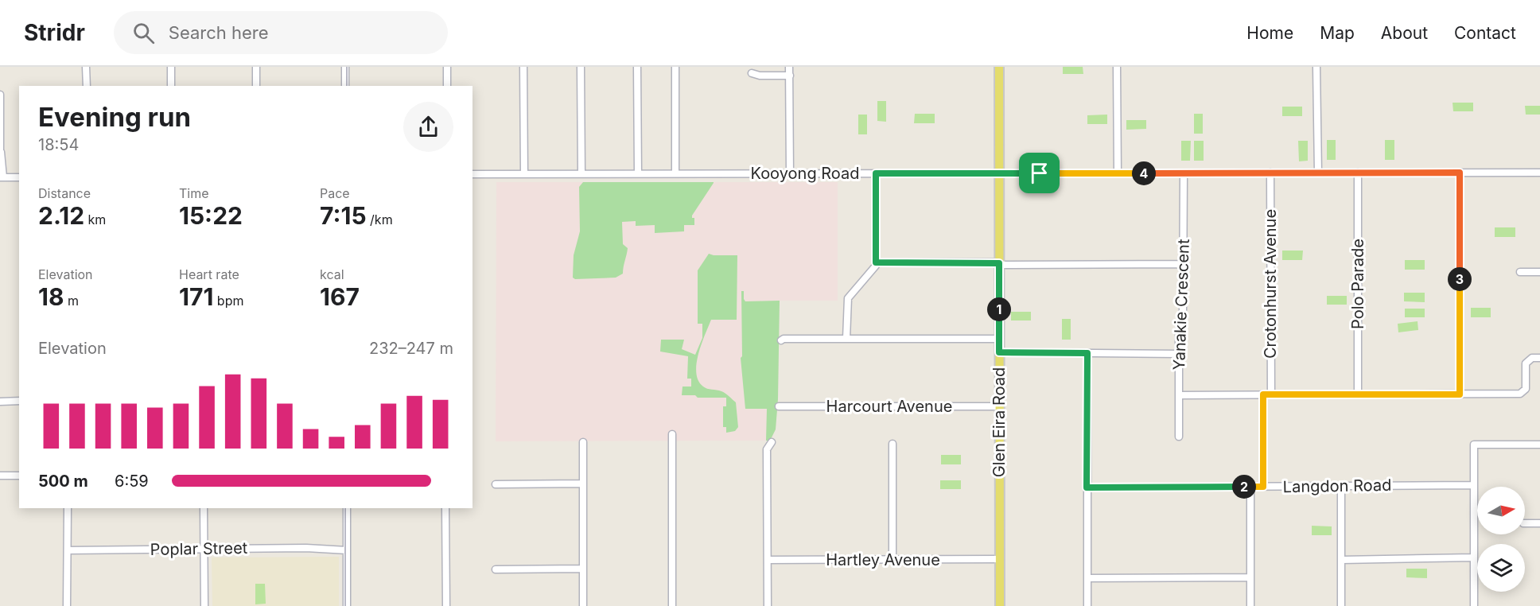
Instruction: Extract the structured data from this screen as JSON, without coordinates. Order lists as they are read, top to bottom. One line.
{"streets":{"main road":["Glen Eira Road"],"street":["Kooyong Road","Crotonhurst Avenue","Polo Parade","Yanakie Crescent","Harcourt Avenue","Langdon Road","Poplar Street","Hartley Avenue"]},"crossings":[["Kooyong Road","Crotonhurst Avenue"],["Kooyong Road","Polo Parade"],["Kooyong Road","Yanakie Crescent"],["Kooyong Road","Glen Eira Road"],["Harcourt Avenue","Glen Eira Road"],["Glen Eira Road","Hartley Avenue"]],"north":"right","page":{"header":"Stridr","search":"Search here","nav":["Home","Map","About","Contact"],"heading":["Evening run","18:54"],"pins":["4","3","1","2"],"stats":[["Distance","2.12 km"],["Time","15:22"],["Pace","7:15 /km"],["Elevation","18 m"],["Heart rate","171 bpm"],["kcal","167"]],"chart":["Elevation","232–247 m"],"list":[{"name":"500 m","note":"6:59"}]}}
